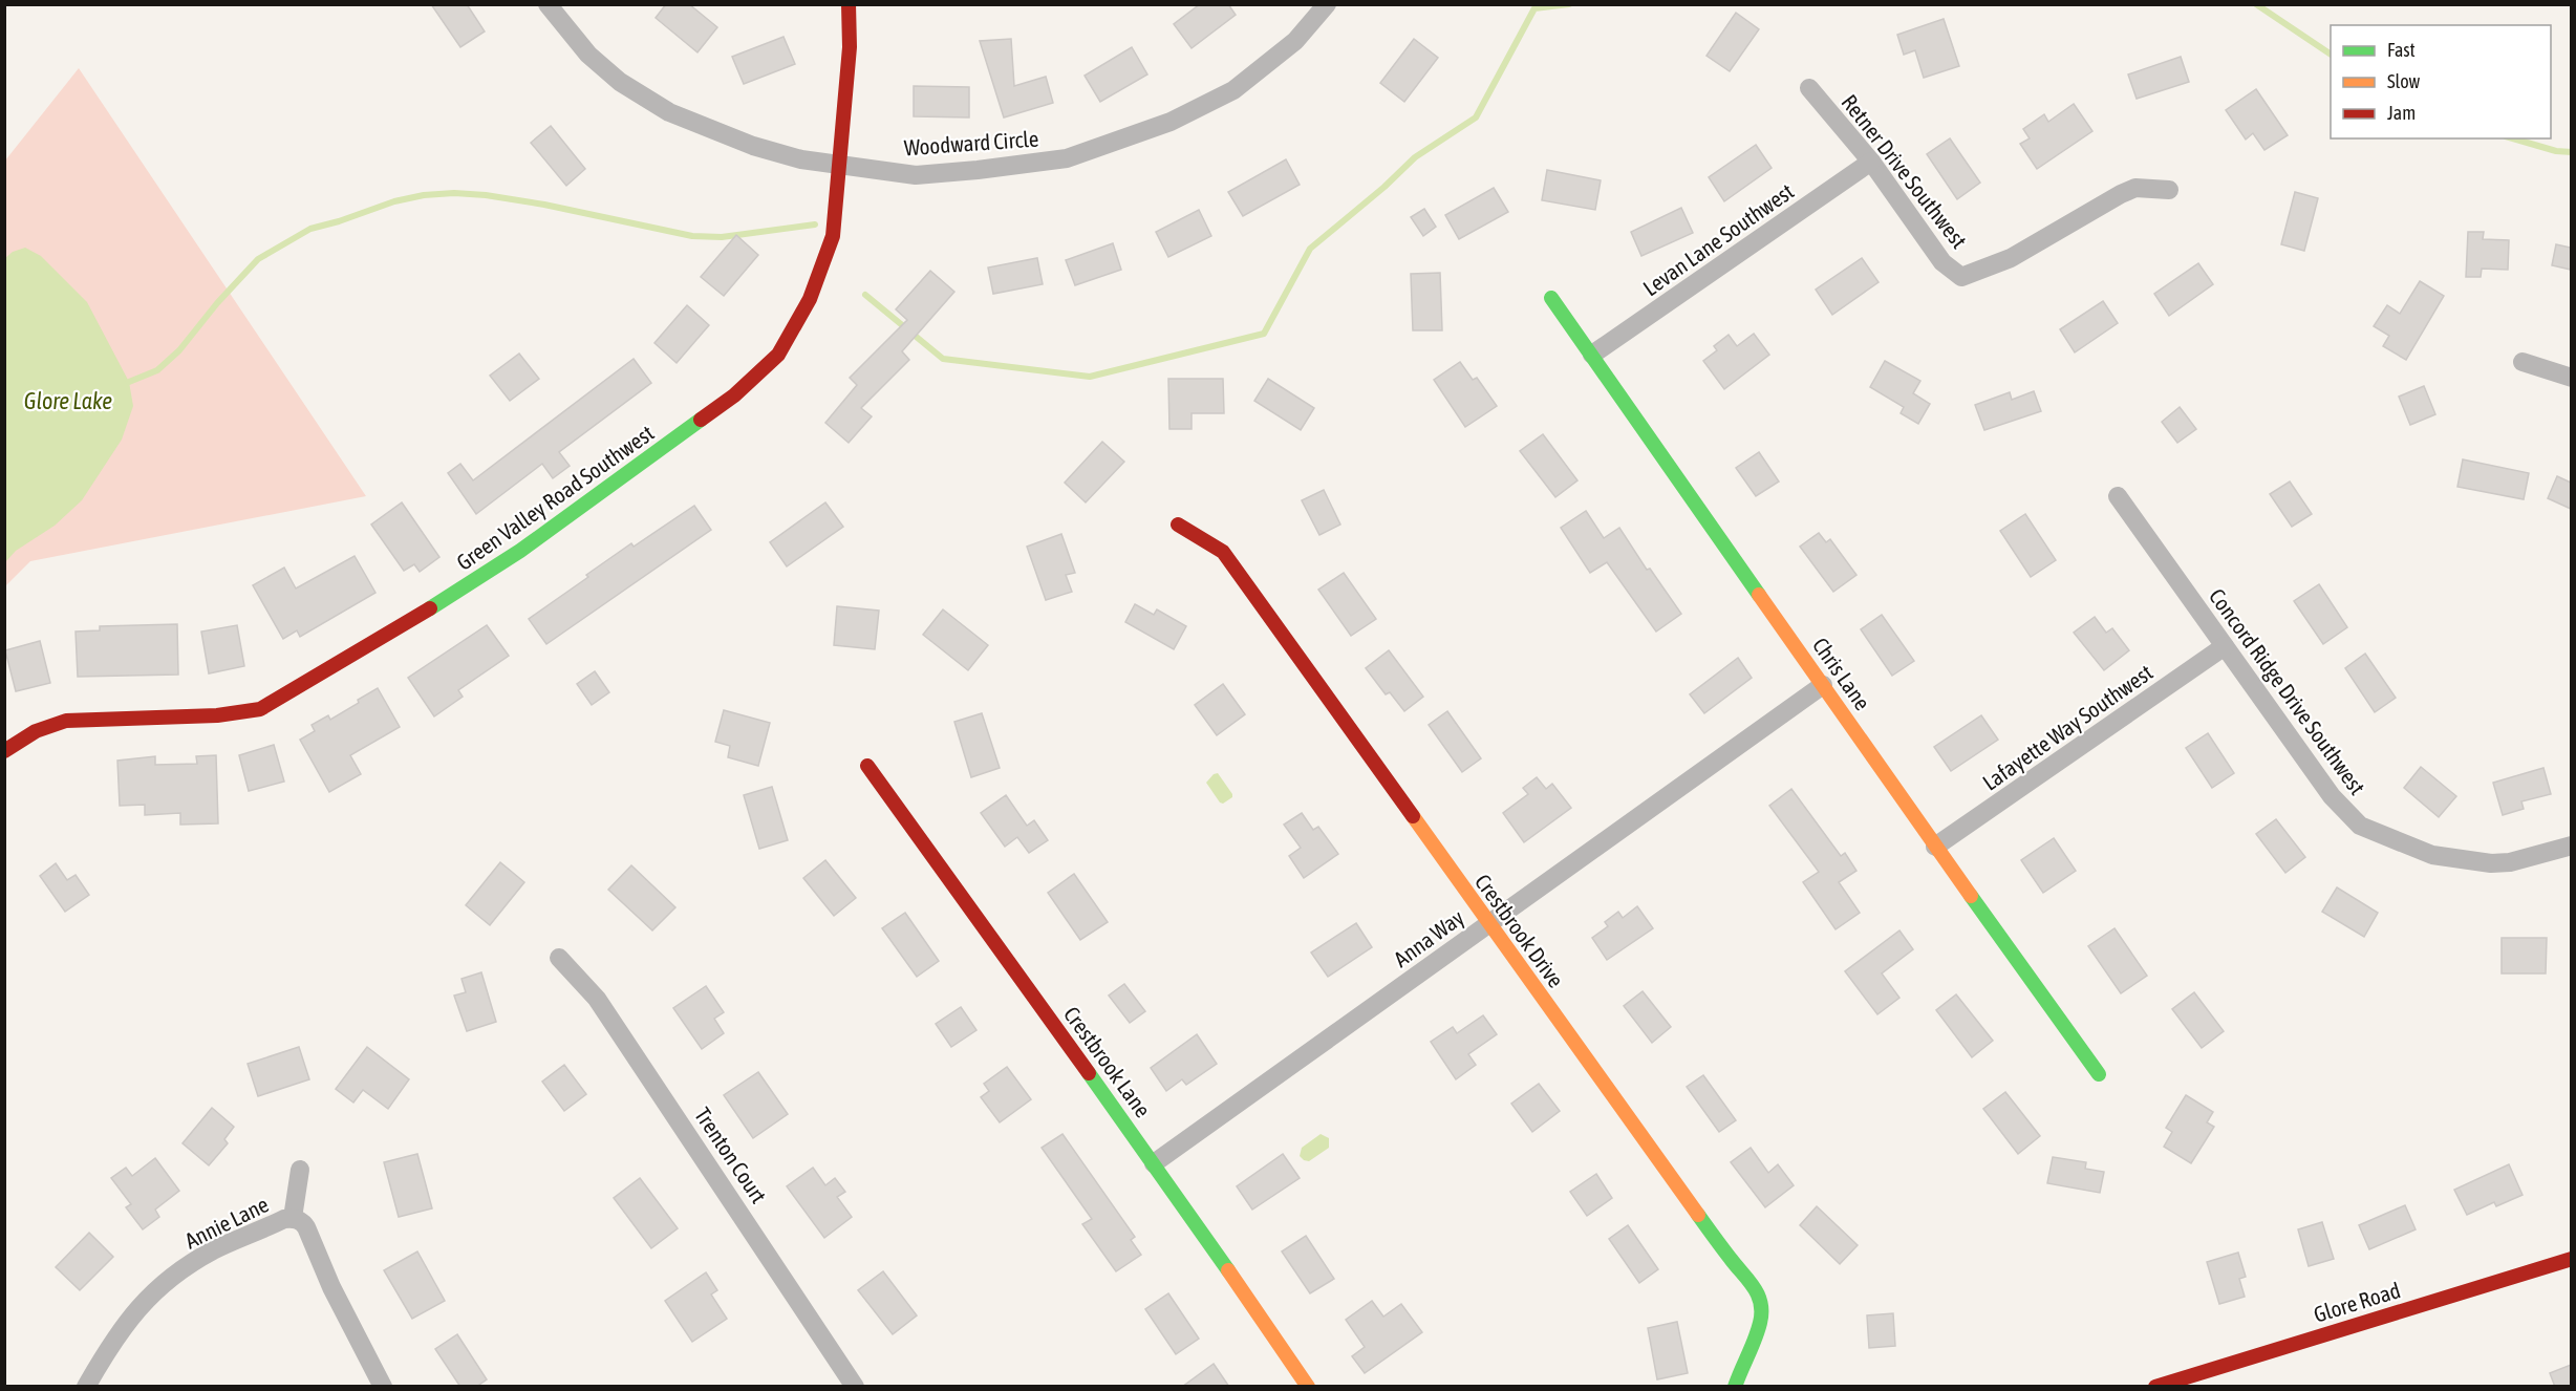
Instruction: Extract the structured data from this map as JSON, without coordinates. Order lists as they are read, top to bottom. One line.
{"streets":{"street":["Woodward Circle","Retner Drive Southwest","Levan Lane Southwest","Green Valley Road Southwest","Chris Lane","Concord Ridge Drive Southwest","Lafayette Way Southwest","Crestbrook Drive","Anna Way","Crestbrook Lane","Trenton Court","Annie Lane","Glore Road"]},"crossings":[["Woodward Circle","Green Valley Road Southwest"],["Retner Drive Southwest","Levan Lane Southwest"],["Levan Lane Southwest","Chris Lane"],["Chris Lane","Lafayette Way Southwest"],["Chris Lane","Anna Way"],["Concord Ridge Drive Southwest","Lafayette Way Southwest"],["Crestbrook Drive","Anna Way"],["Anna Way","Crestbrook Lane"]],"water":["Glore Lake"],"legend":["Fast","Slow","Jam"]}
